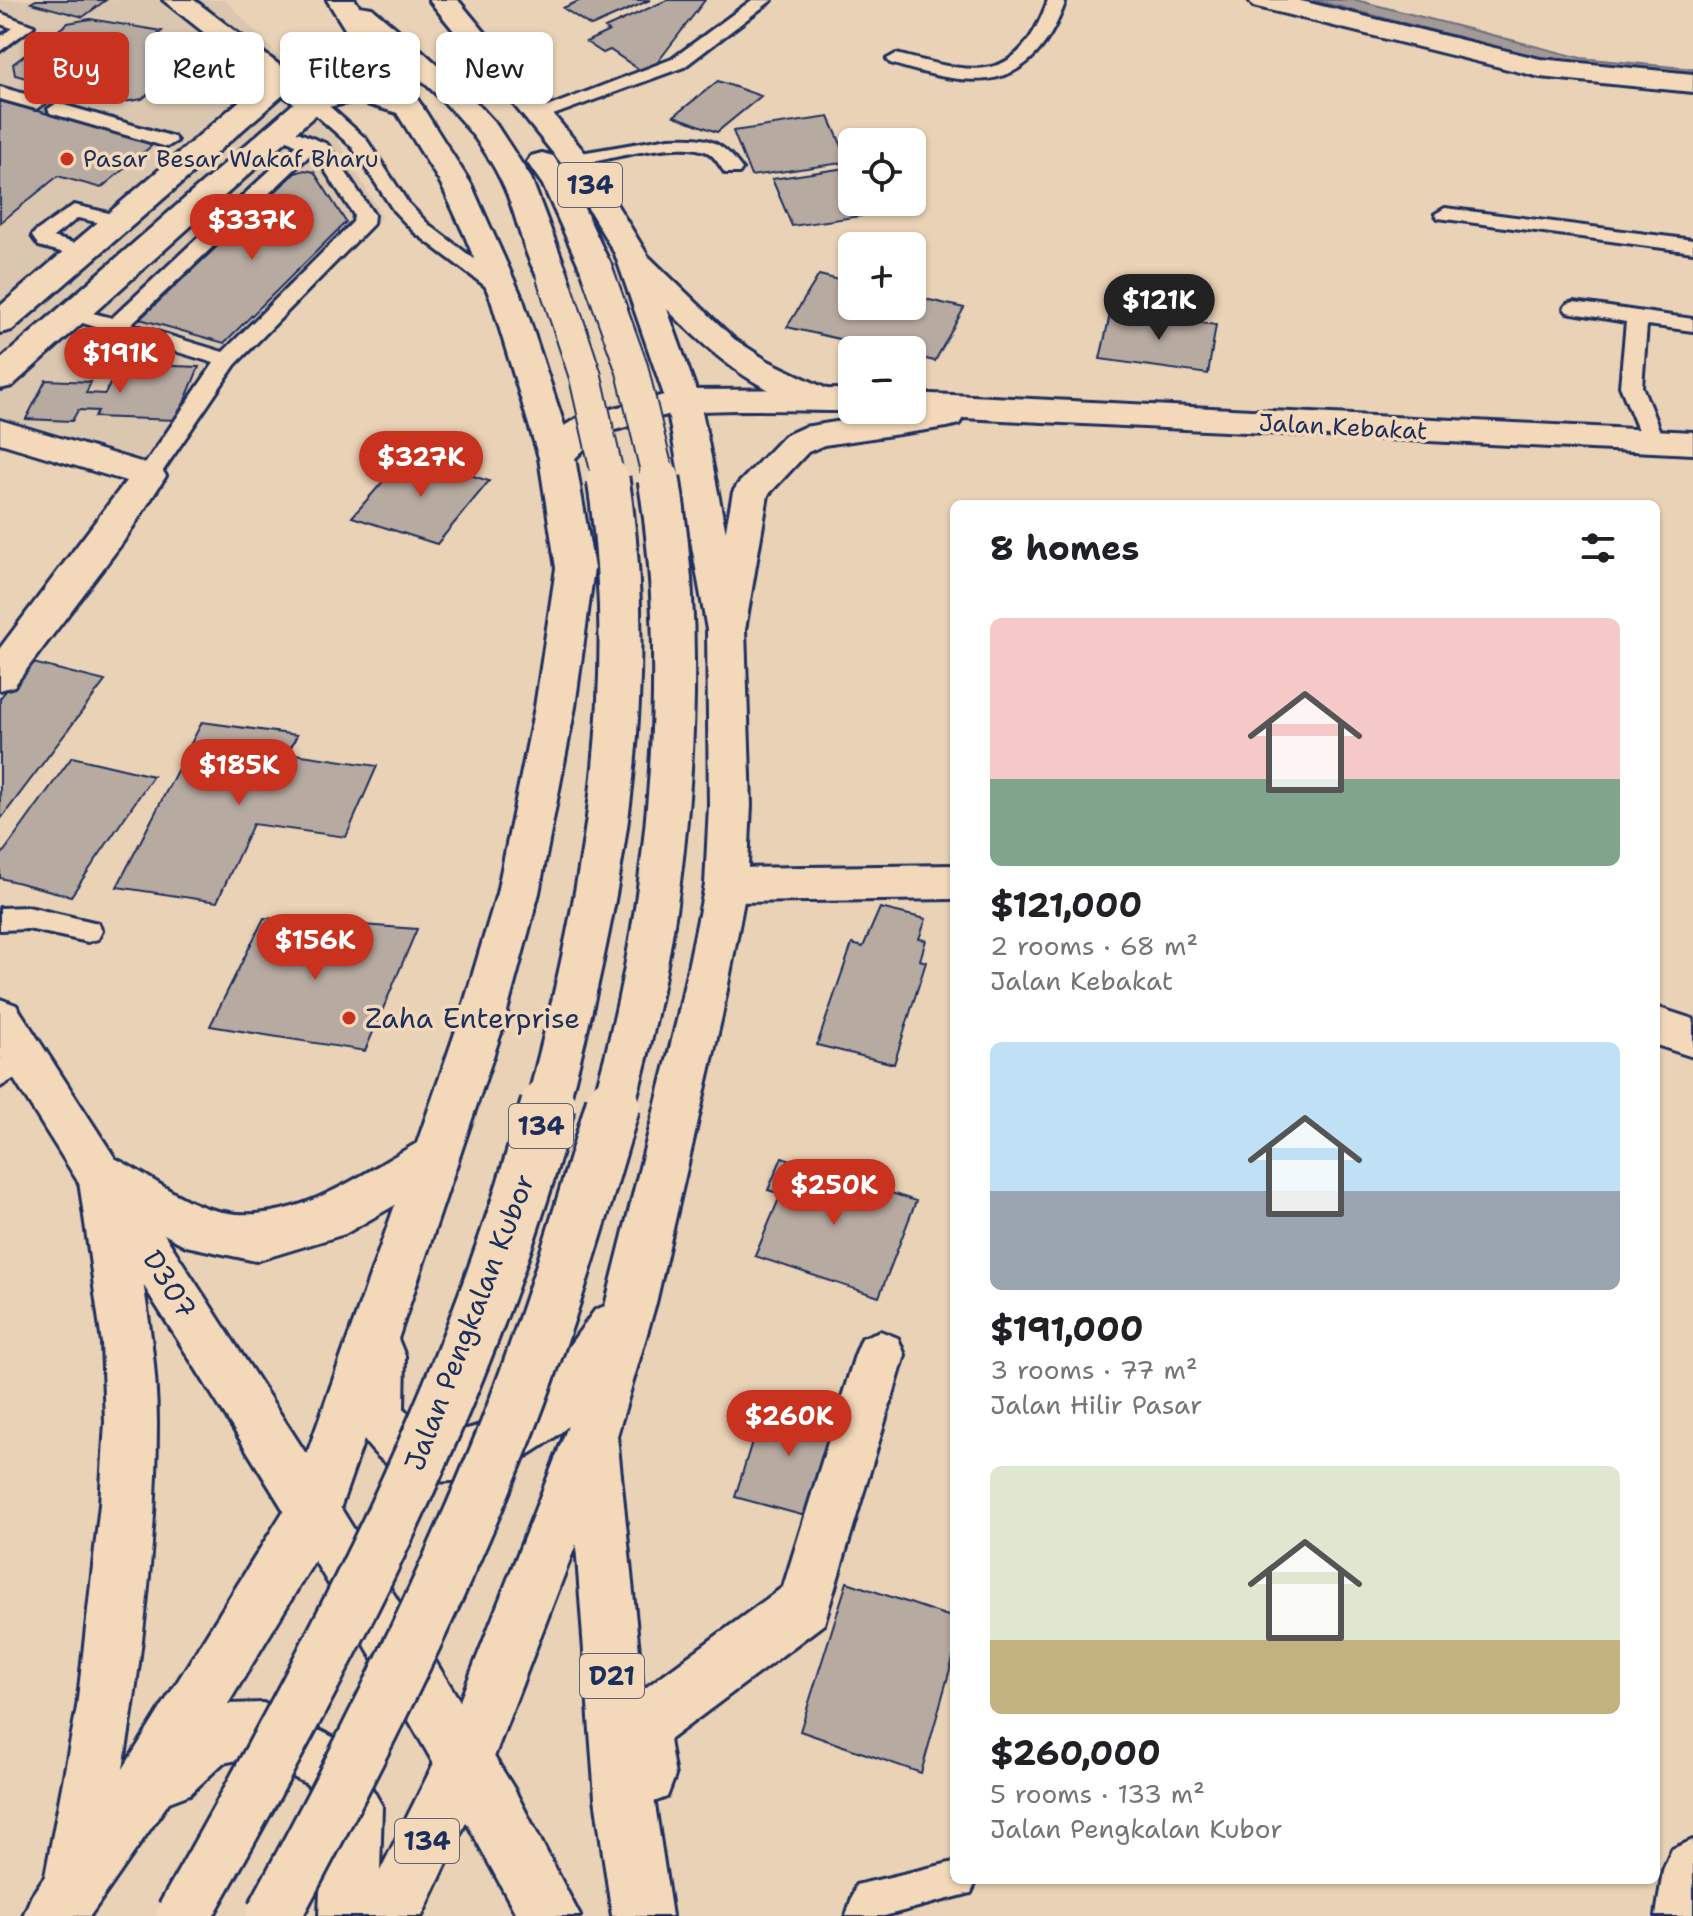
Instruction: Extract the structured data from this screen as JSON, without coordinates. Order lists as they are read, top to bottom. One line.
{"streets":{"main road":["134","Jalan Kebakat","D307","Jalan Pengkalan Kubor","D21"]},"crossings":[["Jalan Kebakat","Jalan Pengkalan Kubor"],["D307","Jalan Pengkalan Kubor"],["Jalan Pengkalan Kubor","D21"]],"places":["Pasar Besar Wakaf Bharu","Zaha Enterprise"],"page":{"chip":["Buy","Rent","Filters","New"],"map_buttons":["+","−"],"price":["$337K","$121K","$191K","$327K","$185K","$156K","$250K","$260K"],"heading":"8 homes","list":[{"name":"$121,000","note":"2 rooms · 68 m² · Jalan Kebakat"},{"name":"$191,000","note":"3 rooms · 77 m² · Jalan Hilir Pasar"},{"name":"$260,000","note":"5 rooms · 133 m² · Jalan Pengkalan Kubor"}]}}
